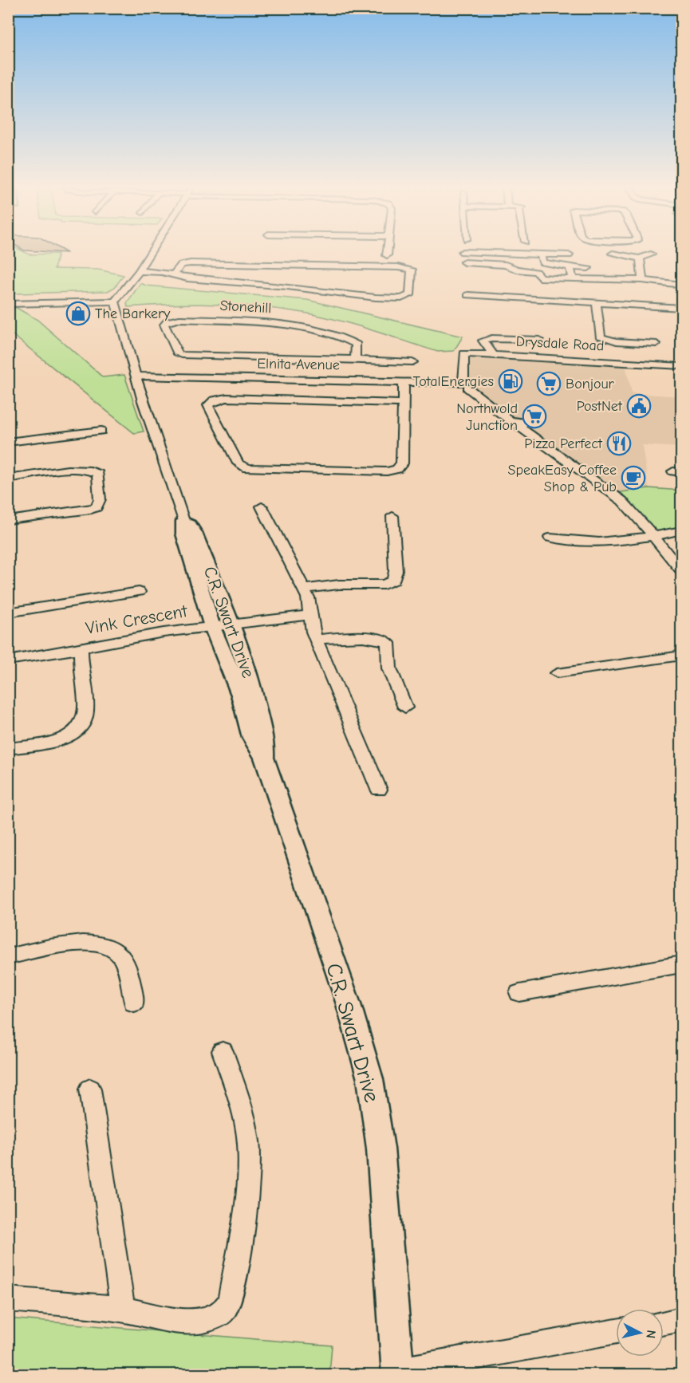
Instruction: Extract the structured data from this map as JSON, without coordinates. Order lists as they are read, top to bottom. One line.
{"streets":{"street":["Stonehill","Drysdale Road","Elnita Avenue","Vink Crescent","C.R. Swart Drive"]},"crossings":[["Stonehill","Elnita Avenue"],["Drysdale Road","Elnita Avenue"],["Elnita Avenue","C.R. Swart Drive"],["Vink Crescent","C.R. Swart Drive"]],"places":{"shop":["The Barkery"],"fuel station":["TotalEnergies"],"supermarket":["Bonjour","Northwold Junction"],"public building":["PostNet"],"restaurant":["Pizza Perfect"],"cafe":["SpeakEasy Coffee Shop & Pub"]},"north":"right"}
